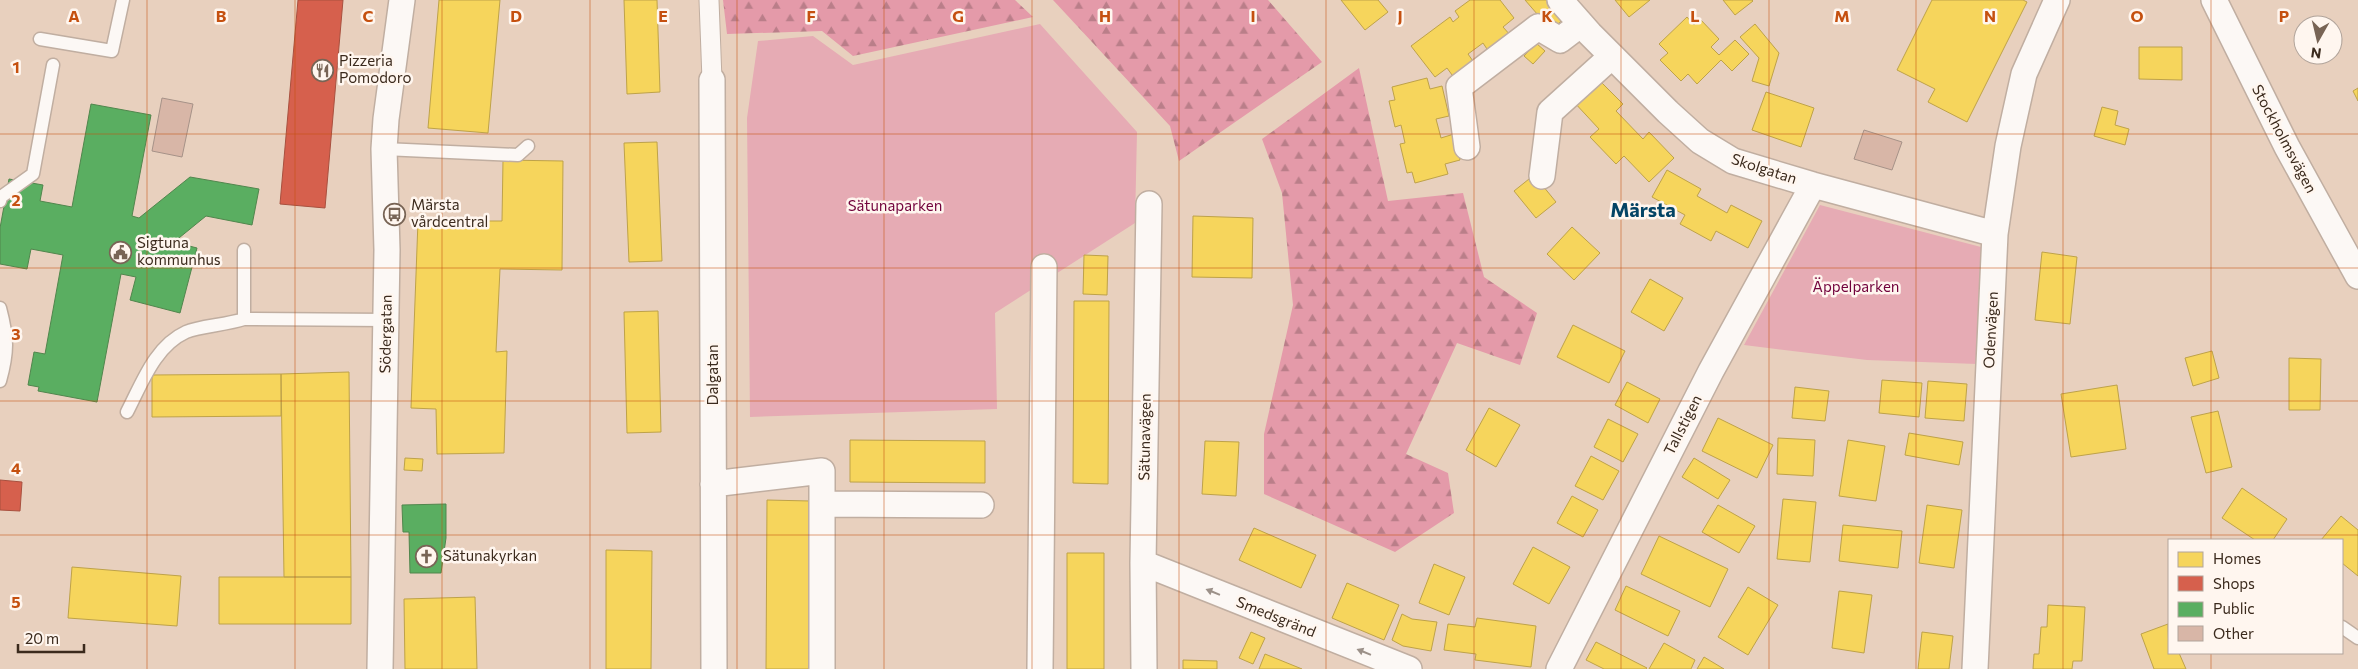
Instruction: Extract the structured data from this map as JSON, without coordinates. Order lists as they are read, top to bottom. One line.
{"streets":{"street":["Stockholmsvägen","Skolgatan","Odenvägen","Södergatan","Dalgatan","Tallstigen","Sätunavägen","Smedsgränd"]},"crossings":[["Skolgatan","Odenvägen"],["Skolgatan","Tallstigen"],["Sätunavägen","Smedsgränd"]],"one_way":["Smedsgränd"],"districts":["Märsta"],"parks":["Sätunaparken","Äppelparken"],"places":{"restaurant":["Pizzeria Pomodoro"],"bus stop":["Märsta vårdcentral"],"public building":["Sigtuna kommunhus"],"church":["Sätunakyrkan"]},"legend":["Homes","Shops","Public","Other"],"scale_bar":"20 m","north":"bottom","grid":{"columns":["A","B","C","D","E","F","G","H","I","J","K","L","M","N","O","P"],"rows":["1","2","3","4","5"]}}
